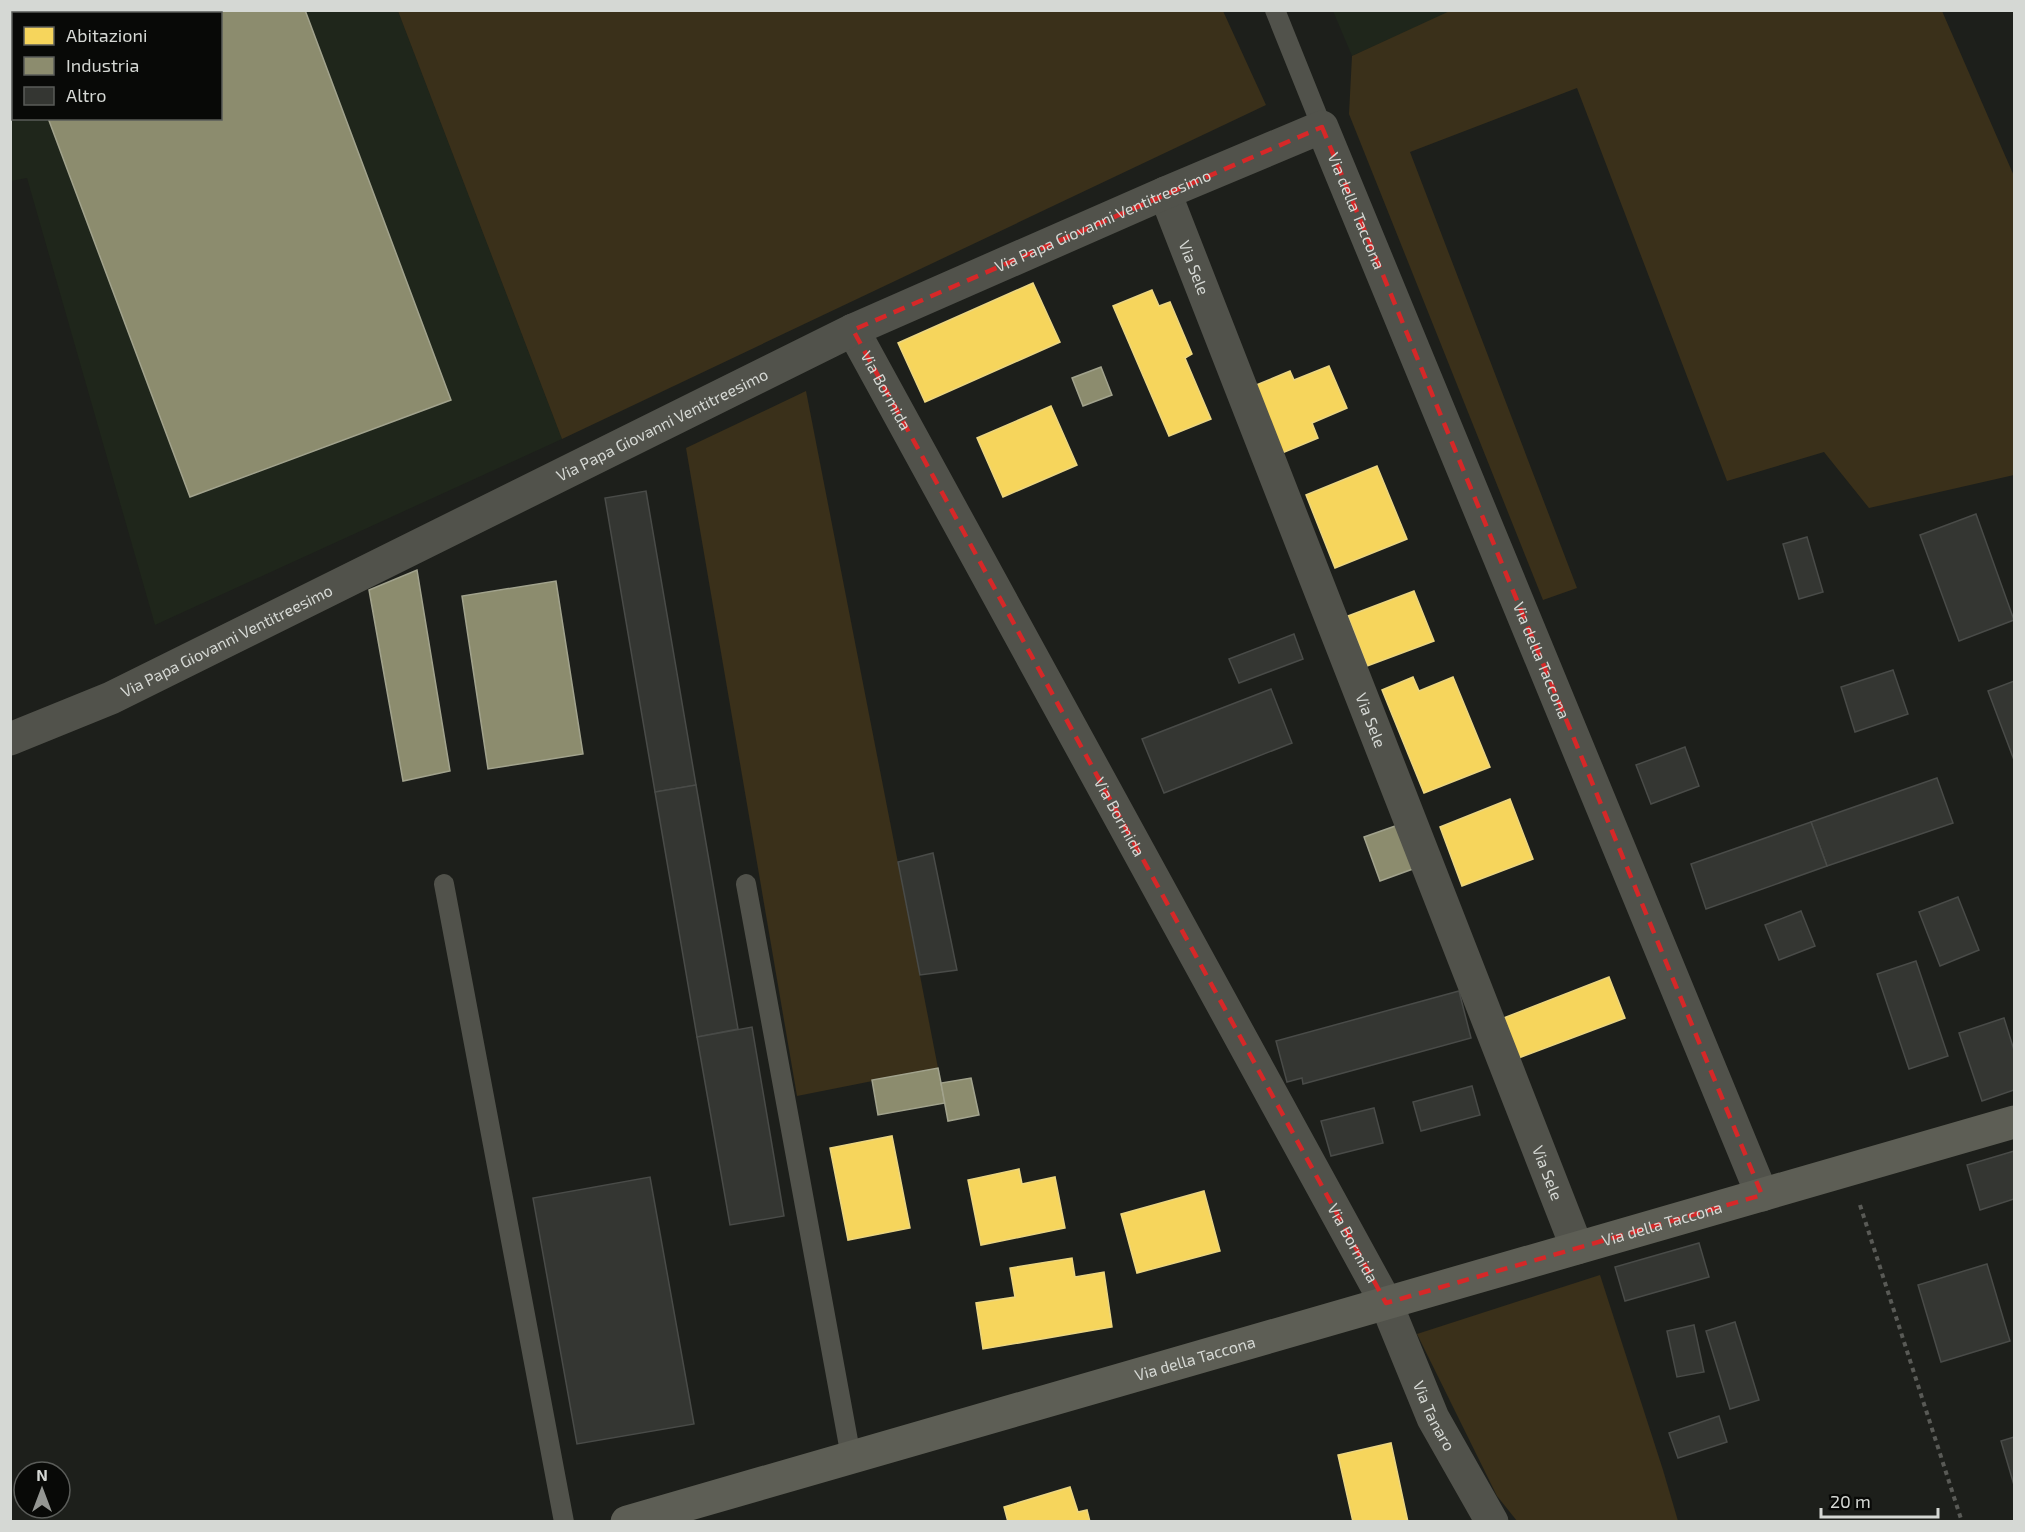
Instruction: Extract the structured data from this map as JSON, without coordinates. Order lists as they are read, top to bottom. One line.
{"streets":{"main road":["Via della Taccona"],"street":["Via Papa Giovanni Ventitreesimo","Via Sele","Via Bormida","Via Tanaro"]},"crossings":[["Via della Taccona","Via Papa Giovanni Ventitreesimo"],["Via della Taccona","Via Sele"],["Via della Taccona","Via Bormida"],["Via della Taccona","Via Tanaro"],["Via Papa Giovanni Ventitreesimo","Via Sele"],["Via Papa Giovanni Ventitreesimo","Via Bormida"],["Via Bormida","Via Tanaro"]],"legend":["Abitazioni","Industria","Altro"],"scale_bar":"20 m","north":"top"}
